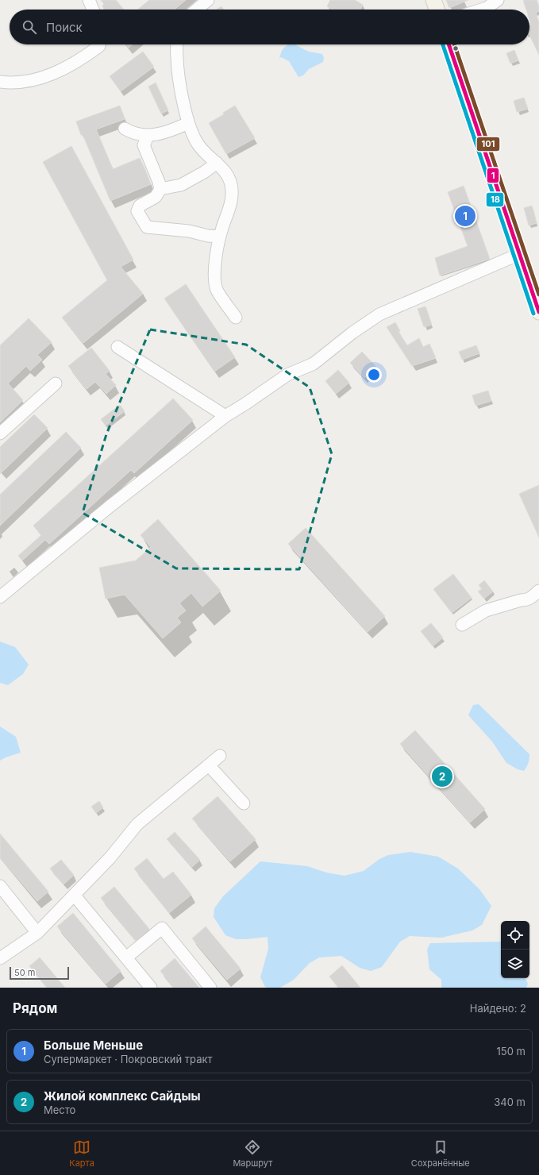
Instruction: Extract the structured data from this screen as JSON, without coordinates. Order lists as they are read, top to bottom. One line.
{"lines":["transit line 1","transit line 18","transit line 101"],"scale_bar":"50 m","page":{"search":"Поиск","pins":["1","2"],"scale":"50 m","heading":["Рядом","Найдено: 2"],"list":[{"mark":"1","name":"Больше Меньше","note":"Супермаркет · Покровский тракт","value":"150 m"},{"mark":"2","name":"Жилой комплекс Сайдыы","note":"Место","value":"340 m"}],"nav":["Карта","Маршрут","Сохранённые"]}}
